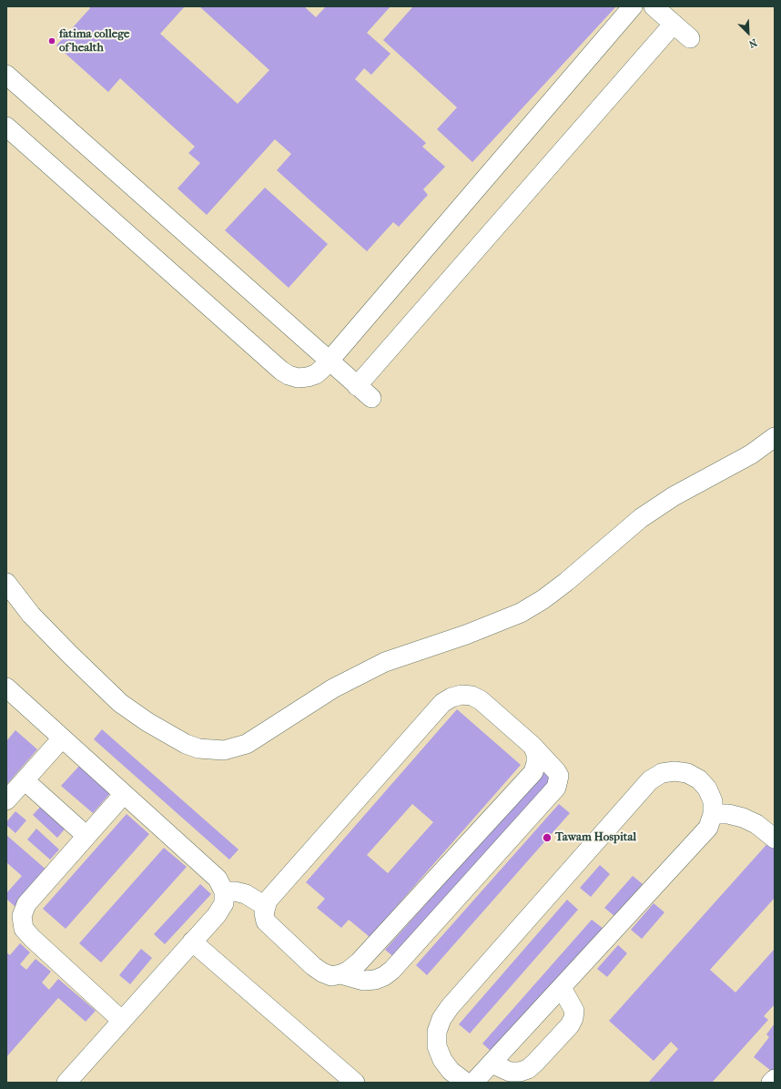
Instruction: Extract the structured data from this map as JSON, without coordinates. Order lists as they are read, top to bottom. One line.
{"places":["fatima college of health","Tawam Hospital"],"north":"bottom right"}
